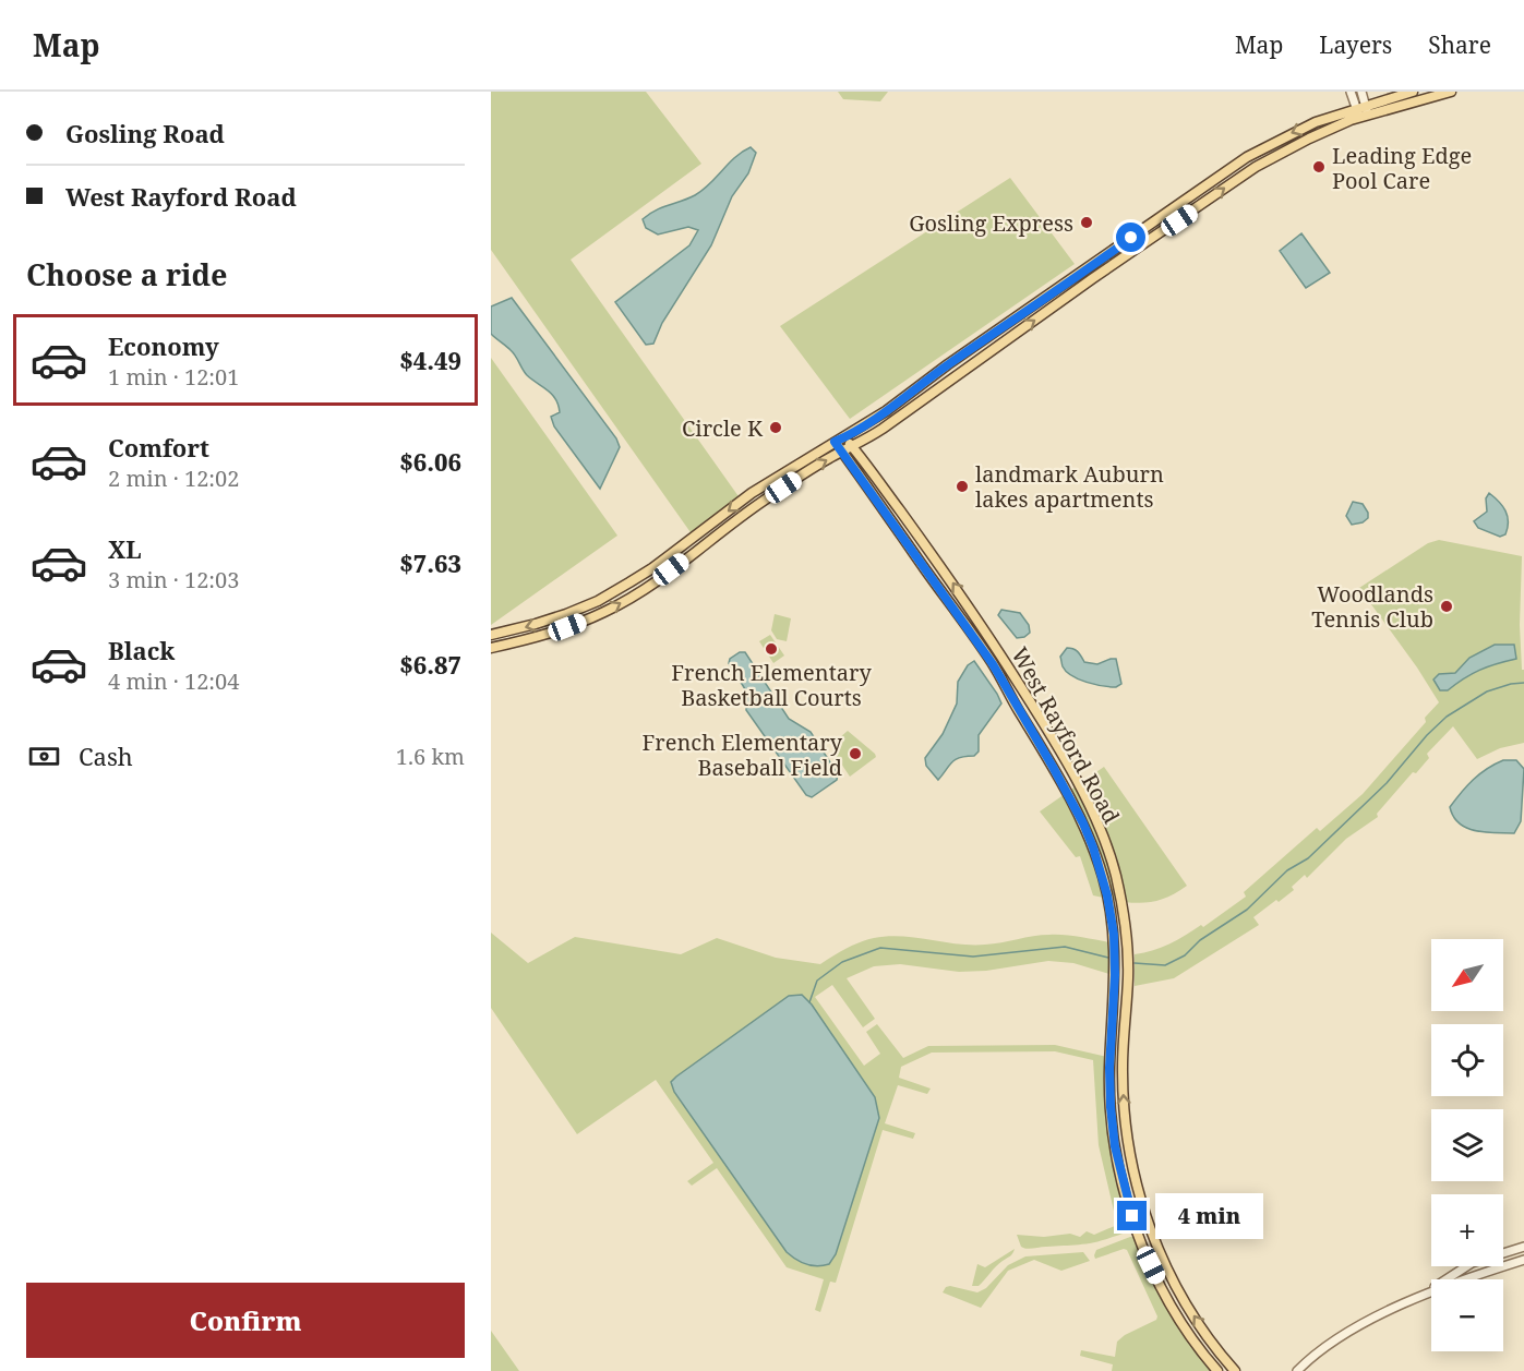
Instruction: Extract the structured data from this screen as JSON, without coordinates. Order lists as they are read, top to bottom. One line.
{"streets":{"main road":["West Rayford Road"]},"places":["Leading Edge Pool Care","Gosling Express","Circle K","landmark Auburn lakes apartments","Woodlands Tennis Club","French Elementary Basketball Courts","French Elementary Baseball Field"],"north":"bottom left","page":{"header":"Map","nav":["Map","Layers","Share"],"banner":["Gosling Road","West Rayford Road"],"heading":"Choose a ride","list":[{"name":"Economy","note":"1 min · 12:01","value":"$4.49"},{"name":"Comfort","note":"2 min · 12:02","value":"$6.06"},{"name":"XL","note":"3 min · 12:03","value":"$7.63"},{"name":"Black","note":"4 min · 12:04","value":"$6.87"}],"pay":["Cash","1.6 km"],"map_buttons":["+","−"],"bubble":"4 min","buttons":"Confirm"}}
